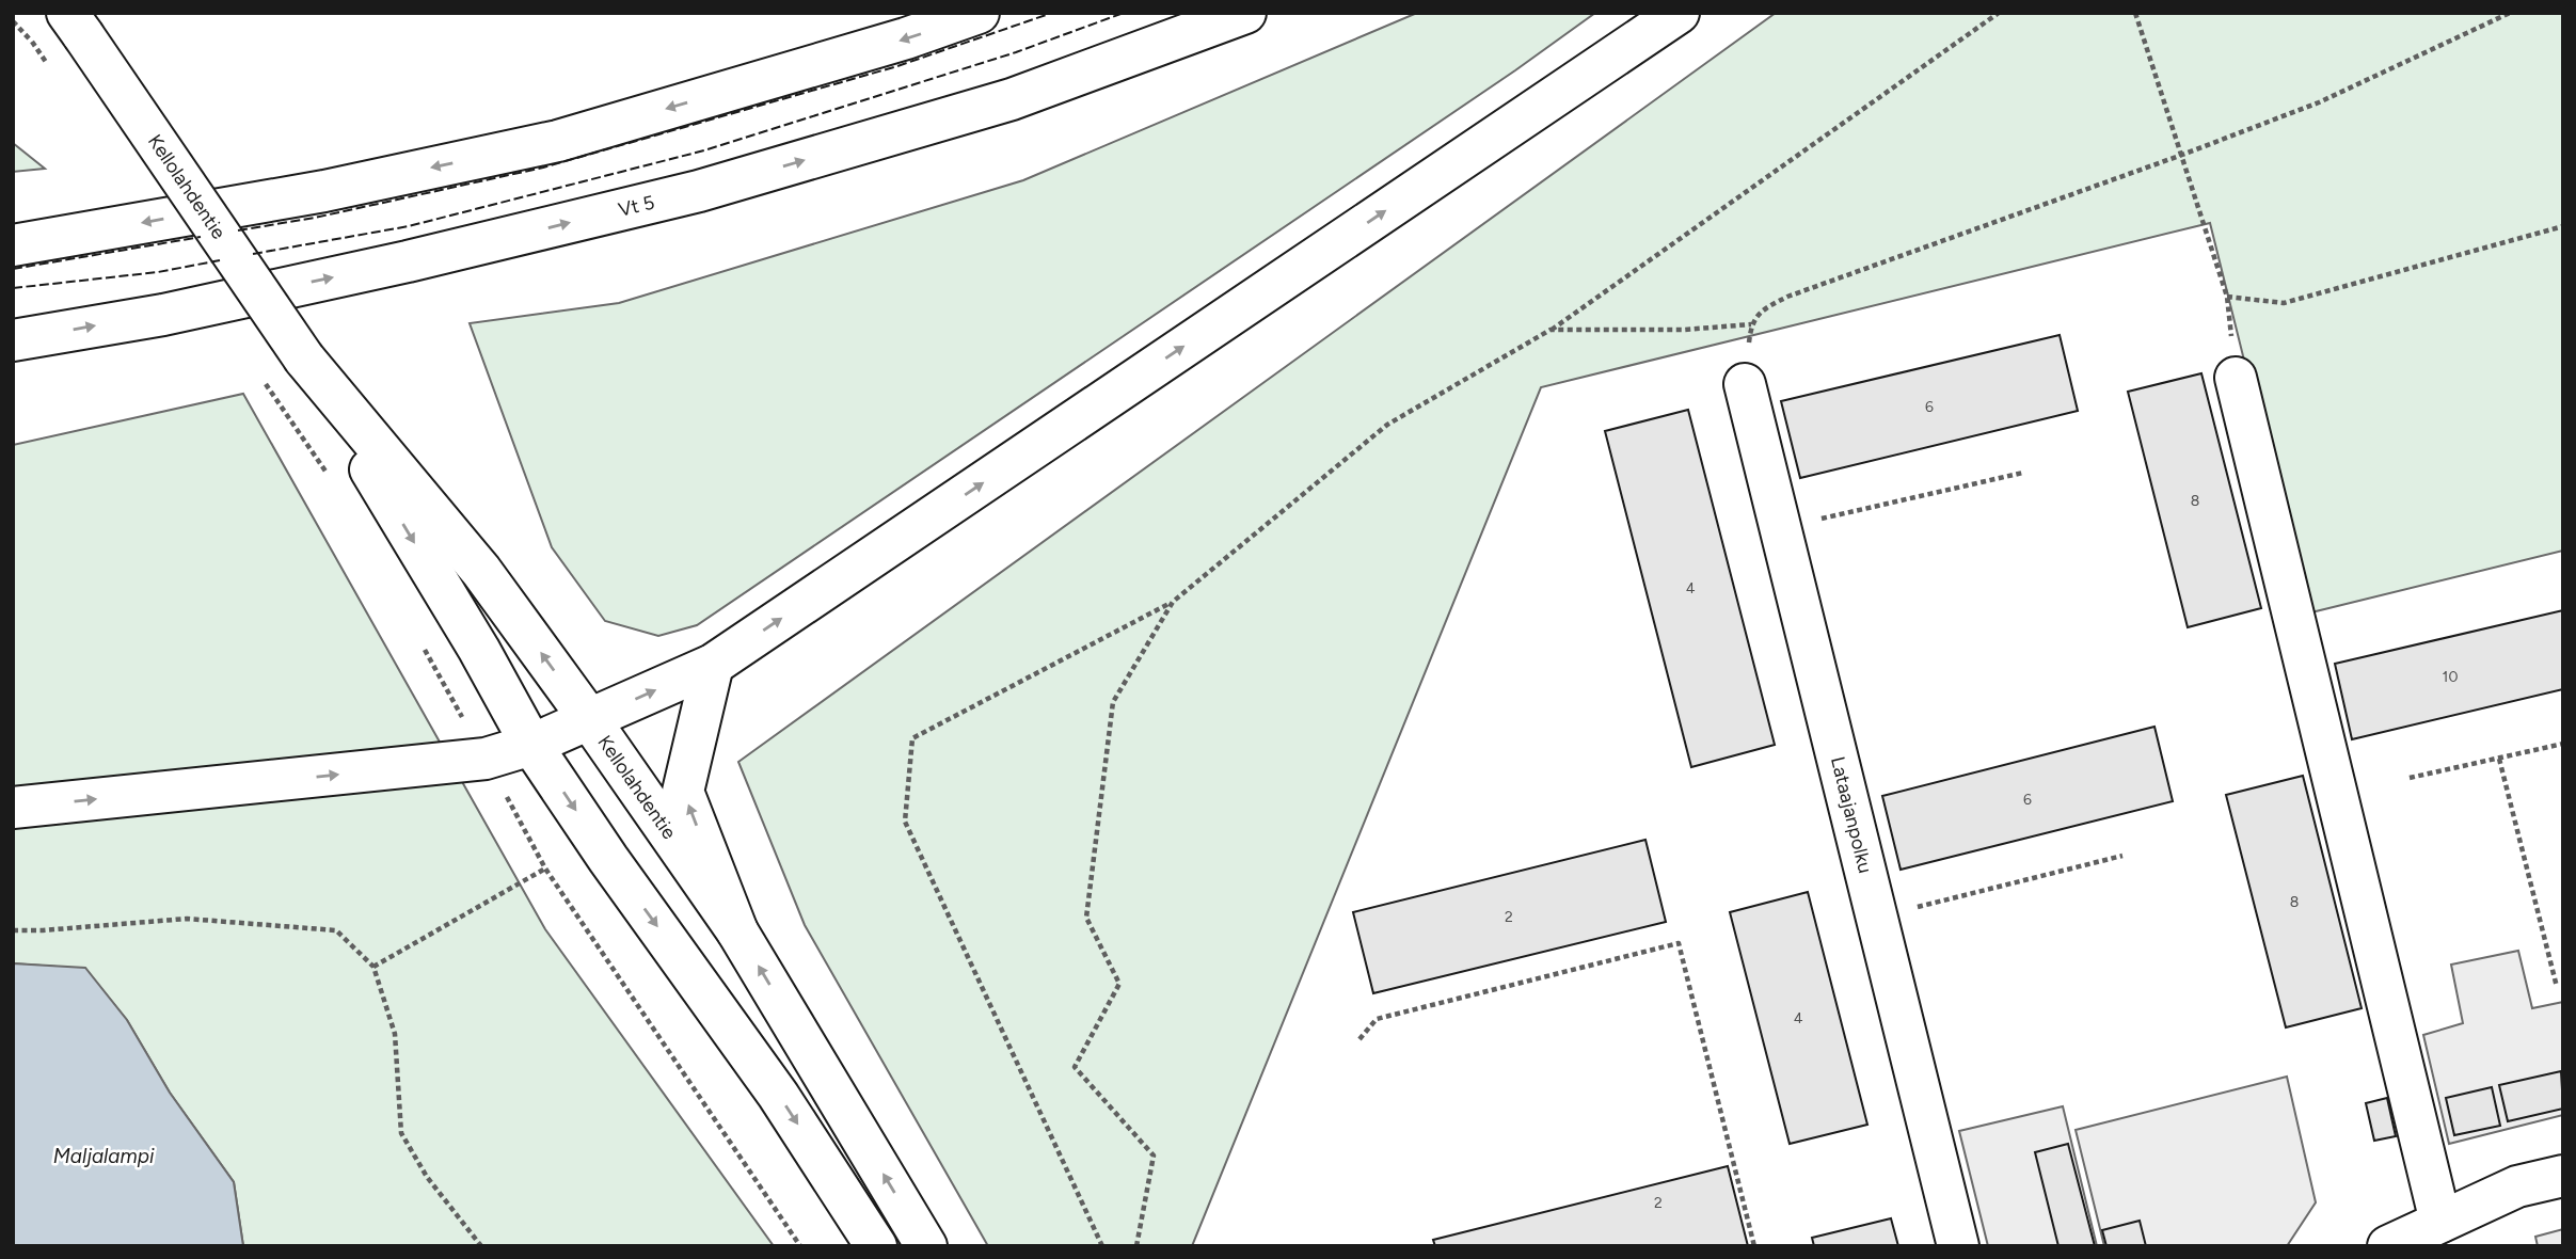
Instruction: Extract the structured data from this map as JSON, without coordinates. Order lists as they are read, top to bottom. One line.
{"streets":{"main road":["Kellolahdentie","Vt 5","Lataajanpolku"]},"water":["Maljalampi"],"house_numbers":["6","8","4","10","6","8","2","4","2"]}
